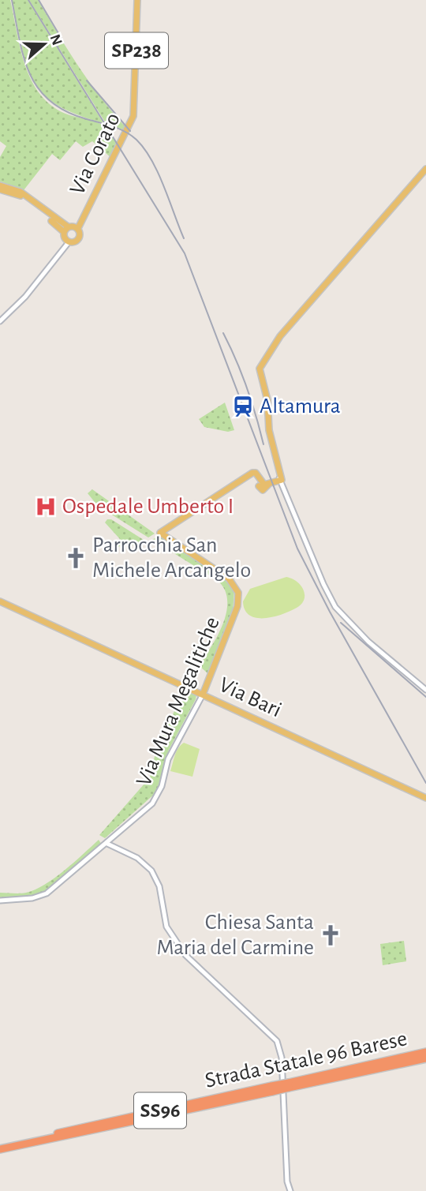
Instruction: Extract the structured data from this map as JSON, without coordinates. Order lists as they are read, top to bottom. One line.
{"streets":{"highway":["Strada Statale 96 Barese","SS96"],"main road":["SP238","Via Corato","Via Bari","Via Mura Megalitiche"]},"crossings":[["SP238","Via Corato"],["Via Bari","Via Mura Megalitiche"]],"places":{"station":["Altamura"],"hospital":["Ospedale Umberto I"],"church":["Parrocchia San Michele Arcangelo","Chiesa Santa Maria del Carmine"]},"north":"right"}
